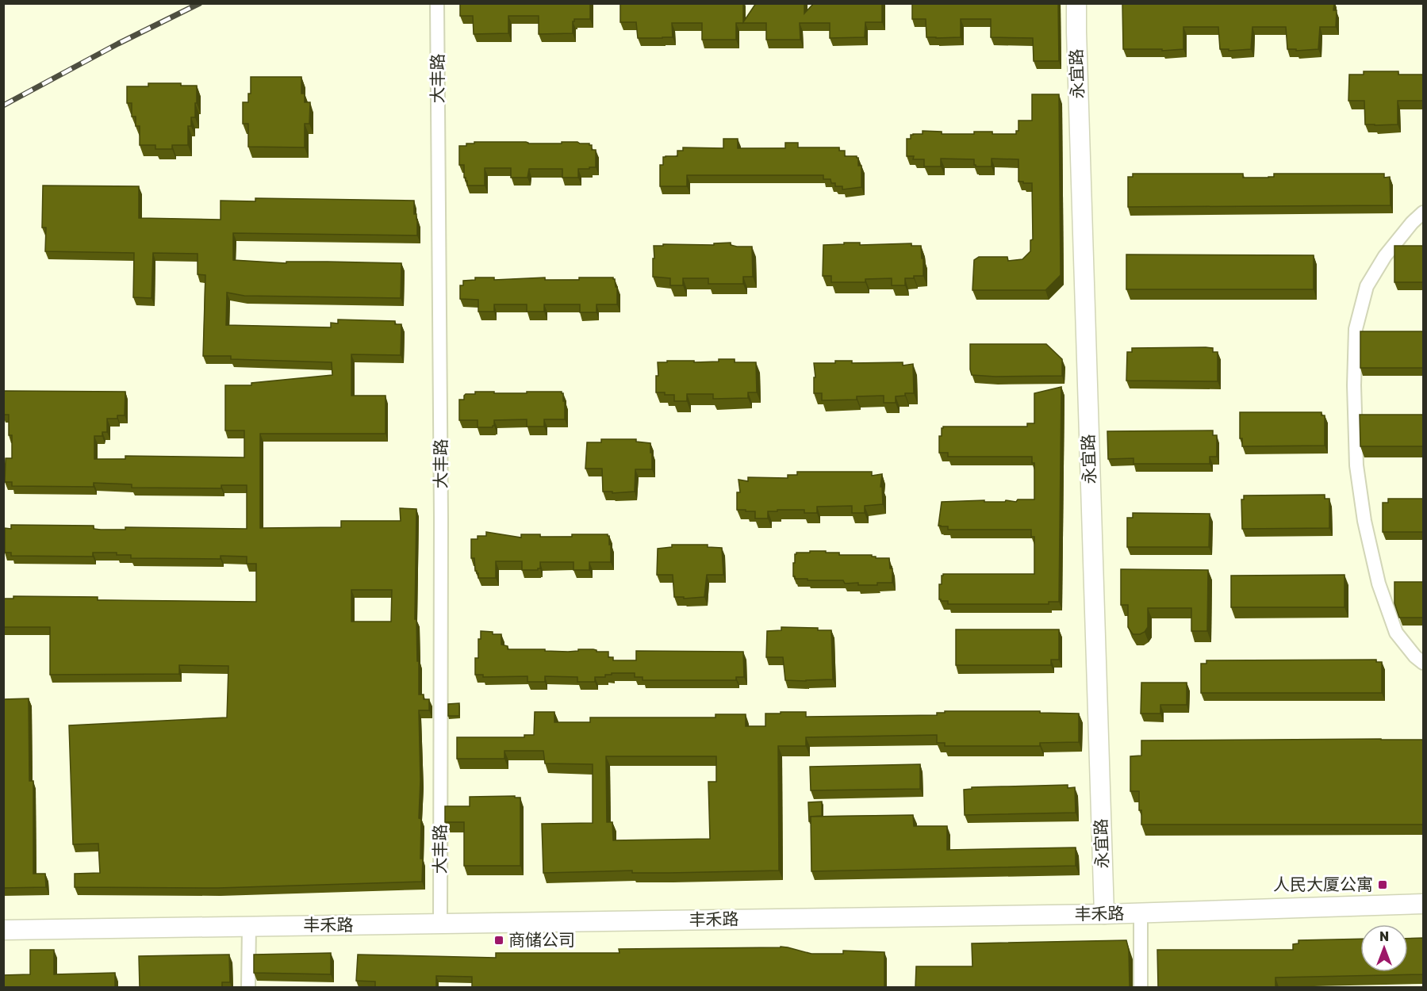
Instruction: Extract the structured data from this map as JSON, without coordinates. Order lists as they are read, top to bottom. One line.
{"streets":{"main road":["永宜路","丰禾路"],"street":["大丰路"]},"crossings":[["永宜路","丰禾路"],["大丰路","丰禾路"]],"places":{"transit":["人民大厦公寓","商储公司"]},"north":"top"}
